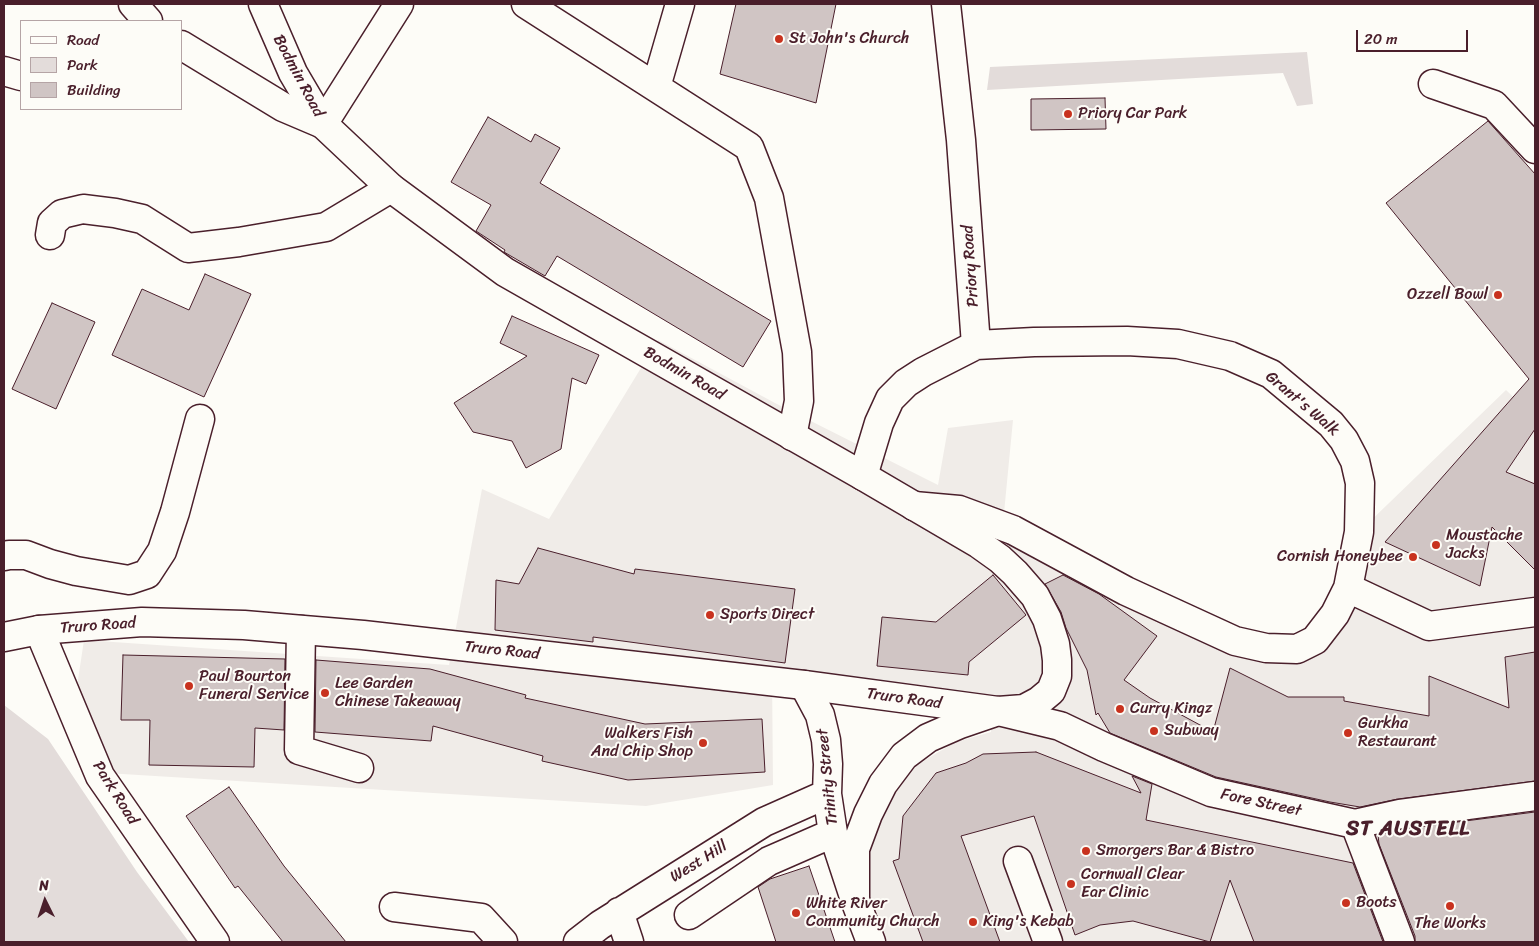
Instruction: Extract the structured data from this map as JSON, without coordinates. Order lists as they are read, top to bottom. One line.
{"streets":{"street":["Bodmin Road","Priory Road","Grant's Walk","Truro Road","Trinity Street","Park Road","Fore Street","West Hill"]},"crossings":[["Bodmin Road","Grant's Walk"],["Bodmin Road","Truro Road"],["Bodmin Road","Trinity Street"],["Bodmin Road","Fore Street"],["Priory Road","Grant's Walk"],["Truro Road","Trinity Street"],["Truro Road","Park Road"],["Truro Road","Fore Street"],["Trinity Street","Fore Street"],["Trinity Street","West Hill"]],"districts":["ST AUSTELL"],"places":["St John's Church","Priory Car Park","Ozzell Bowl","Moustache Jacks","Cornish Honeybee","Sports Direct","Paul Bourton Funeral Service","Lee Garden Chinese Takeaway","Curry Kingz","Subway","Gurkha Restaurant","Walkers Fish And Chip Shop","Smorgers Bar & Bistro","Cornwall Clear Ear Clinic","Boots","The Works","White River Community Church","King's Kebab"],"legend":["Road","Park","Building"],"scale_bar":"20 m","north":"top"}
